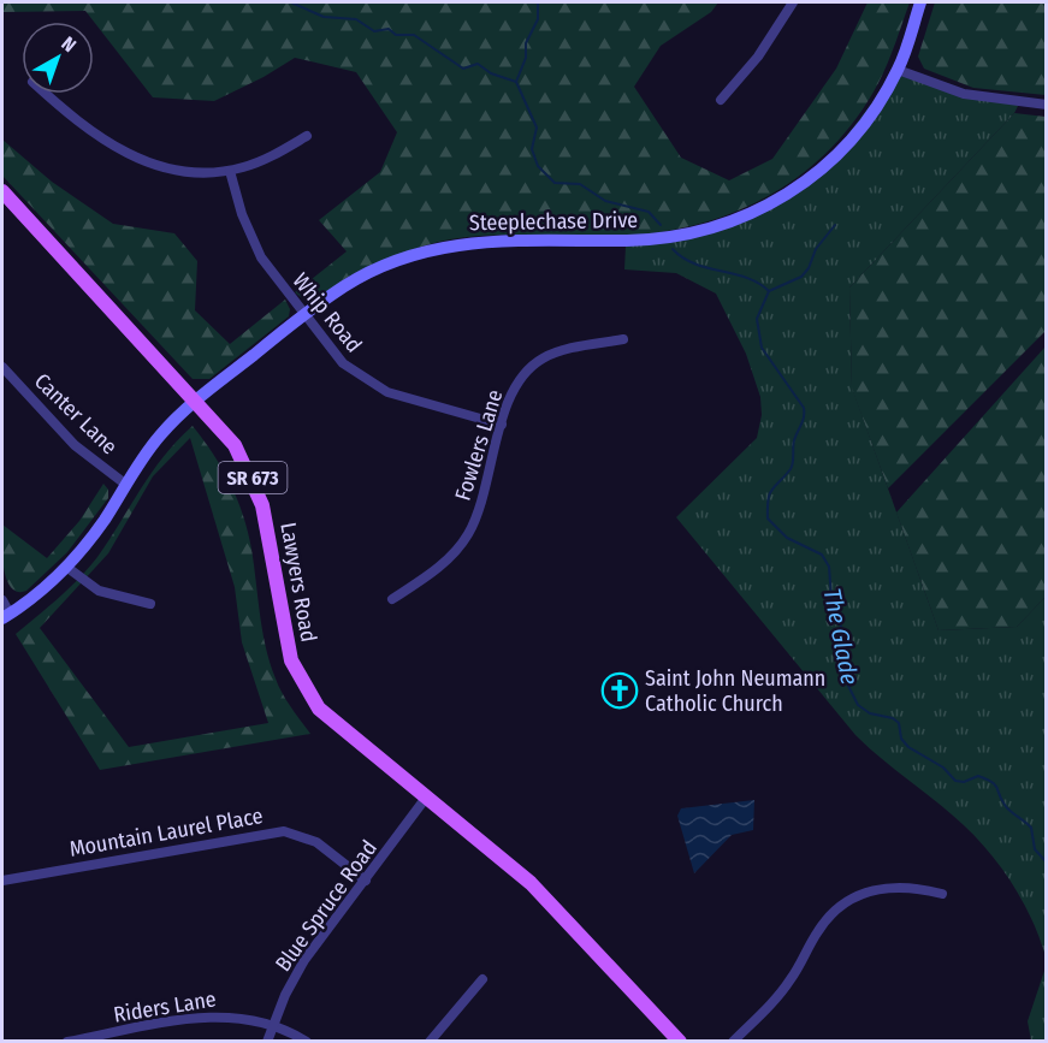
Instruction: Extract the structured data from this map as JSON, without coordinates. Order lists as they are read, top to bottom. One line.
{"streets":{"main road":["SR 673","Lawyers Road"],"street":["Steeplechase Drive","Whip Road","Canter Lane","Fowlers Lane","Mountain Laurel Place","Blue Spruce Road","Riders Lane"]},"crossings":[["Steeplechase Drive","Whip Road"],["Steeplechase Drive","Canter Lane"],["Steeplechase Drive","Lawyers Road"],["Whip Road","Fowlers Lane"],["Lawyers Road","Blue Spruce Road"],["Mountain Laurel Place","Blue Spruce Road"],["Blue Spruce Road","Riders Lane"]],"water":["The Glade"],"places":{"church":["Saint John Neumann Catholic Church"]},"north":"top right"}
